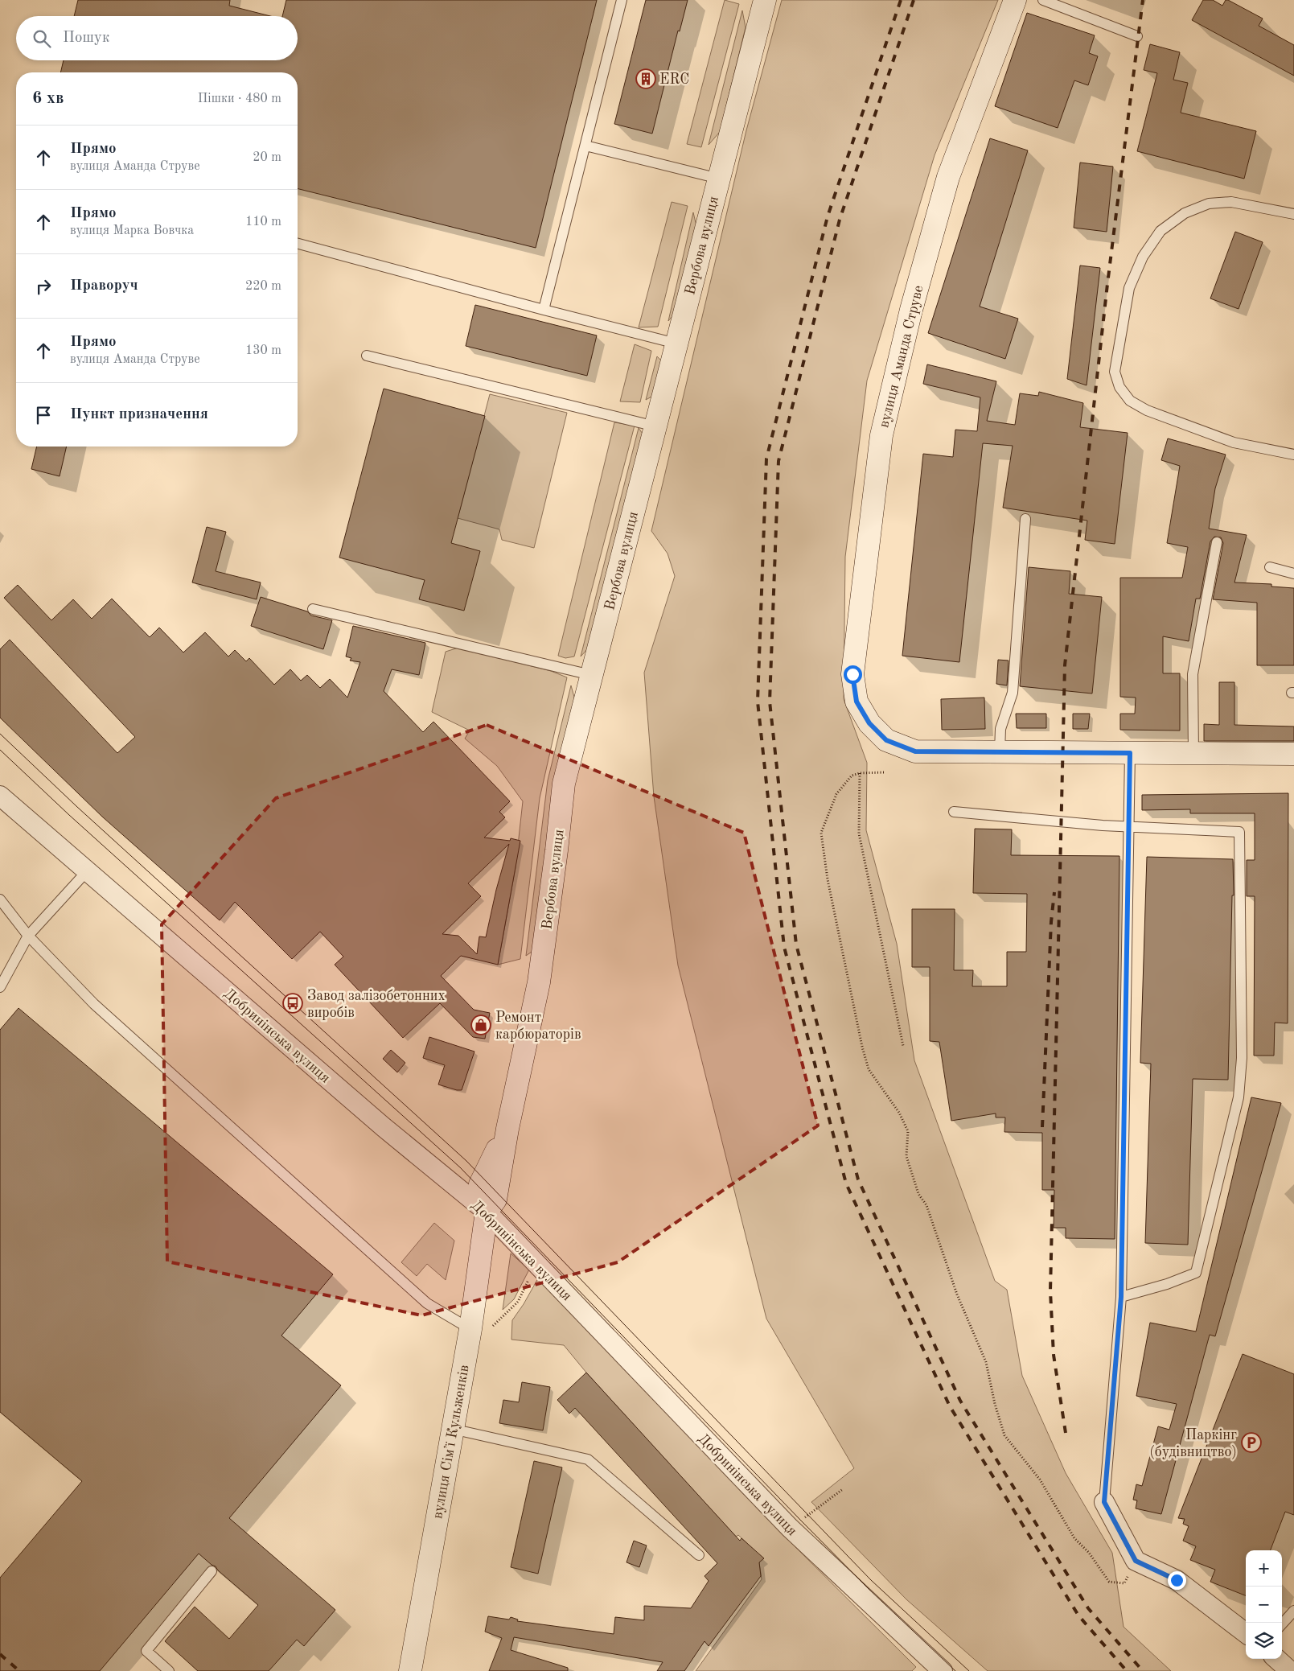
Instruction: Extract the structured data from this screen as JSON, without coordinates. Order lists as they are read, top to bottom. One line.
{"streets":{"main road":["Вербова вулиця","вулиця Аманда Струве","вулиця Сімʼї Кульженків"],"street":["Добринінська вулиця"]},"crossings":[["Вербова вулиця","Добринінська вулиця"],["Вербова вулиця","вулиця Сімʼї Кульженків"],["Добринінська вулиця","вулиця Сімʼї Кульженків"]],"places":{"building":["ERC"],"bus stop":["Завод залізобетонних виробів"],"shop":["Ремонт карбюраторів"],"parking":["Паркінг (будівництво)"]},"page":{"search":"Пошук","heading":["6 хв","Пішки · 480 m"],"list":[["Прямо","вулиця Аманда Струве","20 m"],["Прямо","вулиця Марка Вовчка","110 m"],["Праворуч","220 m"],["Прямо","вулиця Аманда Струве","130 m"],"Пункт призначення"],"map_buttons":["+","−"]}}
